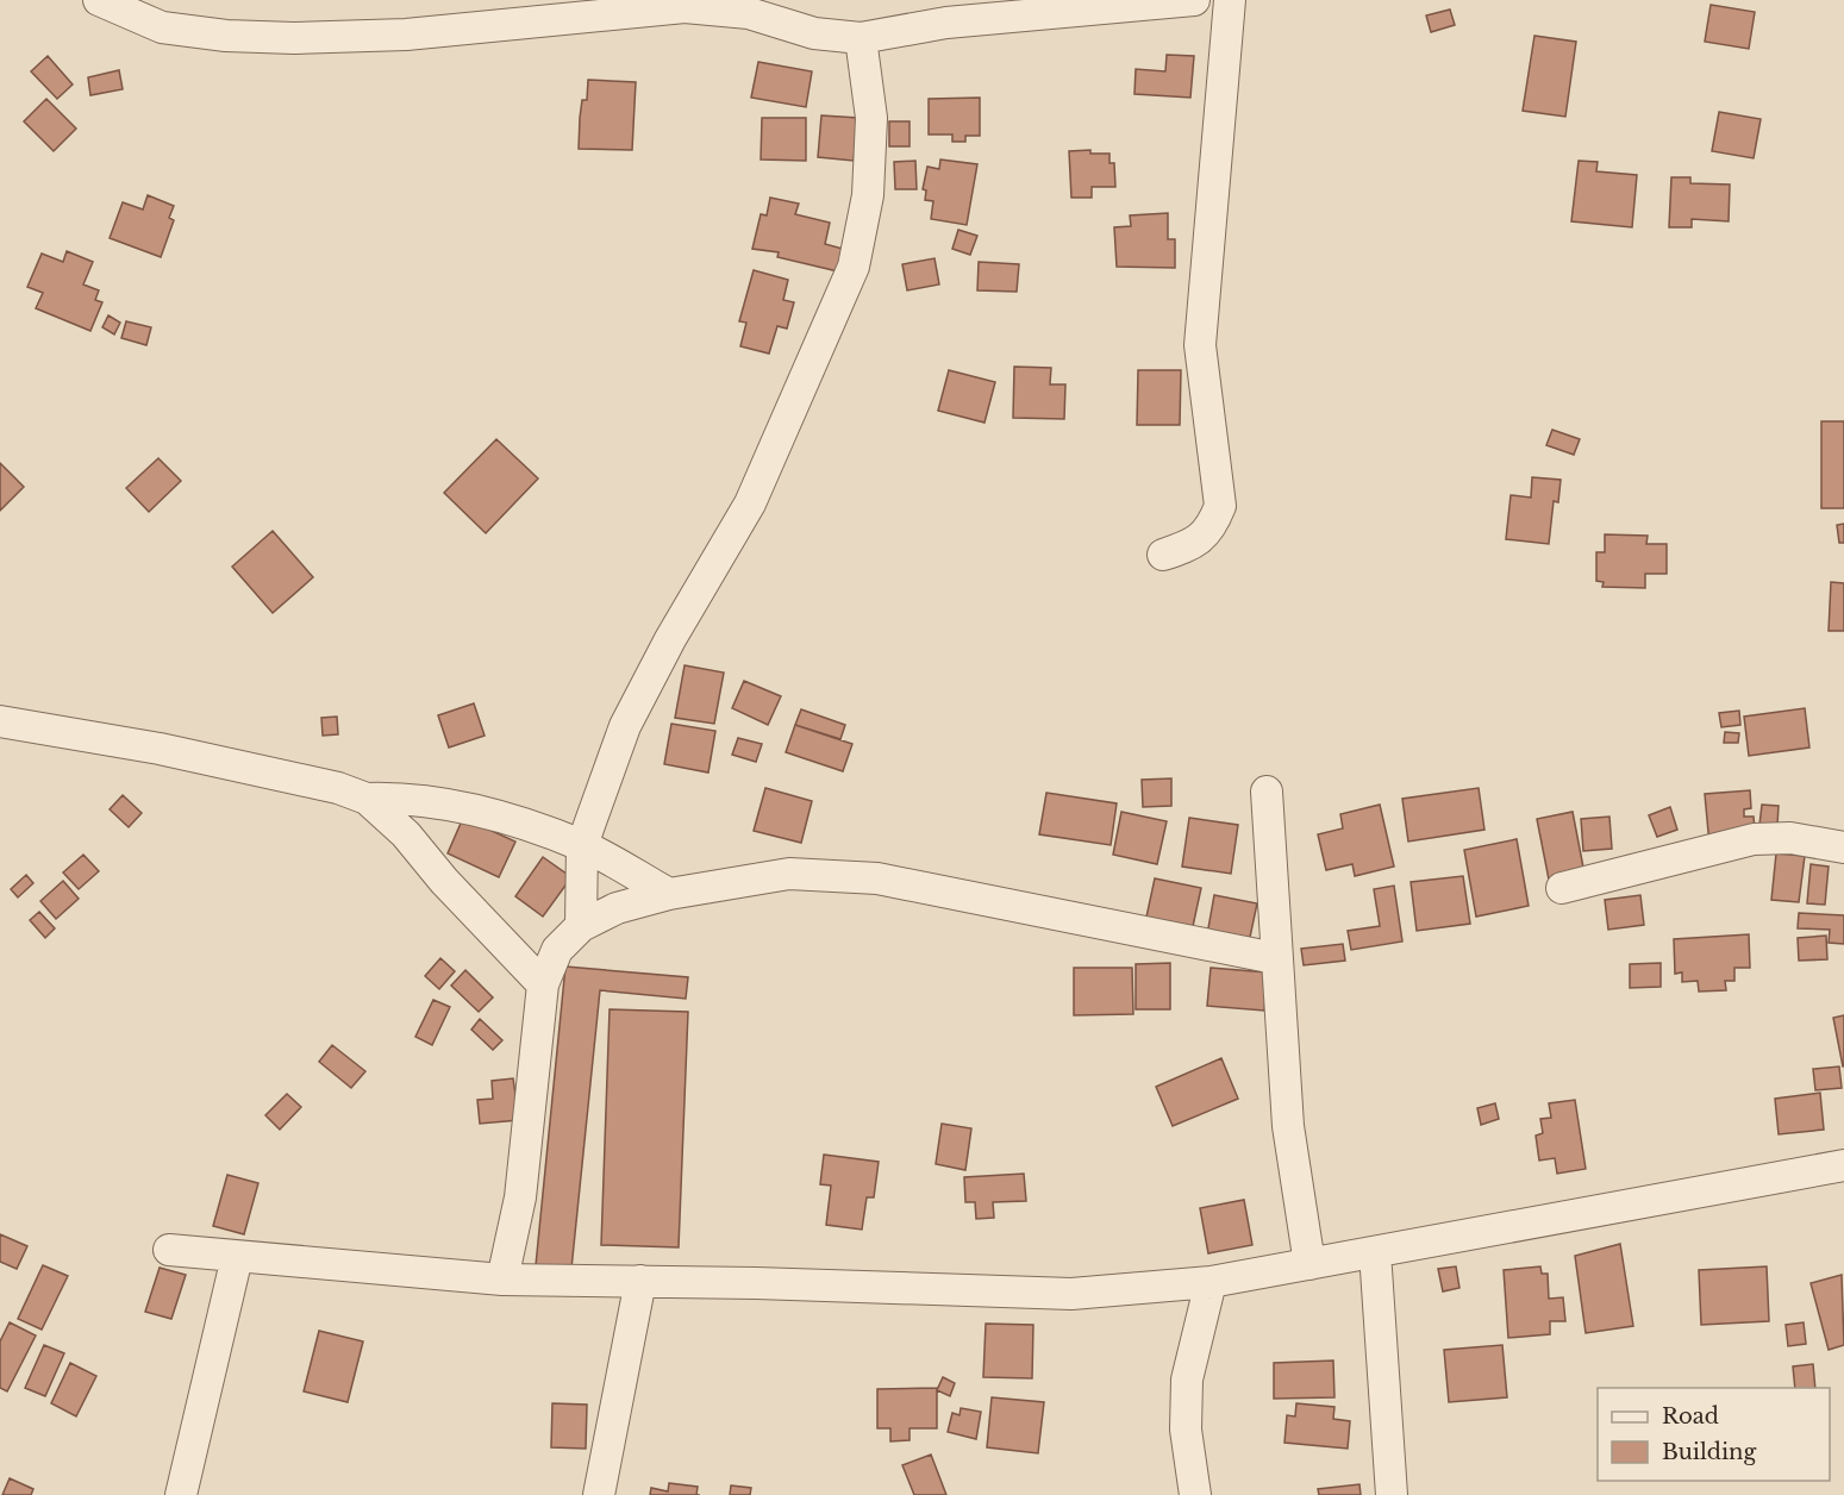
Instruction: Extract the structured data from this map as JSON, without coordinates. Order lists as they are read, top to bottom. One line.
{"legend":["Road","Building"]}
